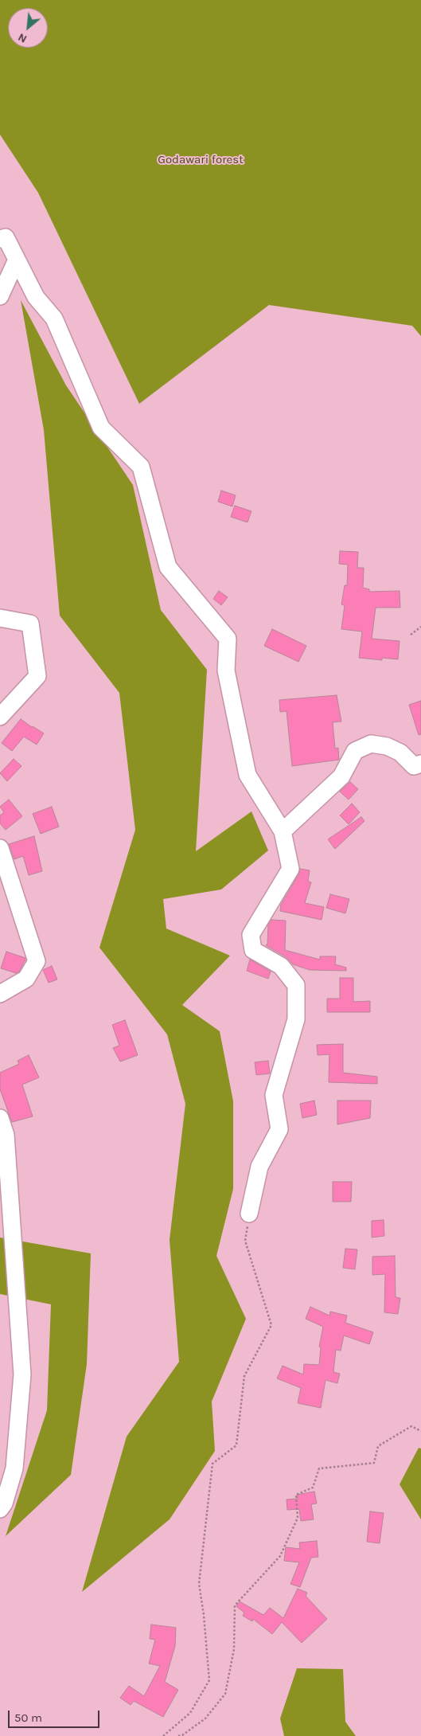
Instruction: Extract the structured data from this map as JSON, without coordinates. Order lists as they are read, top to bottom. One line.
{"parks":["Godawari forest"],"scale_bar":"50 m","north":"bottom left"}
